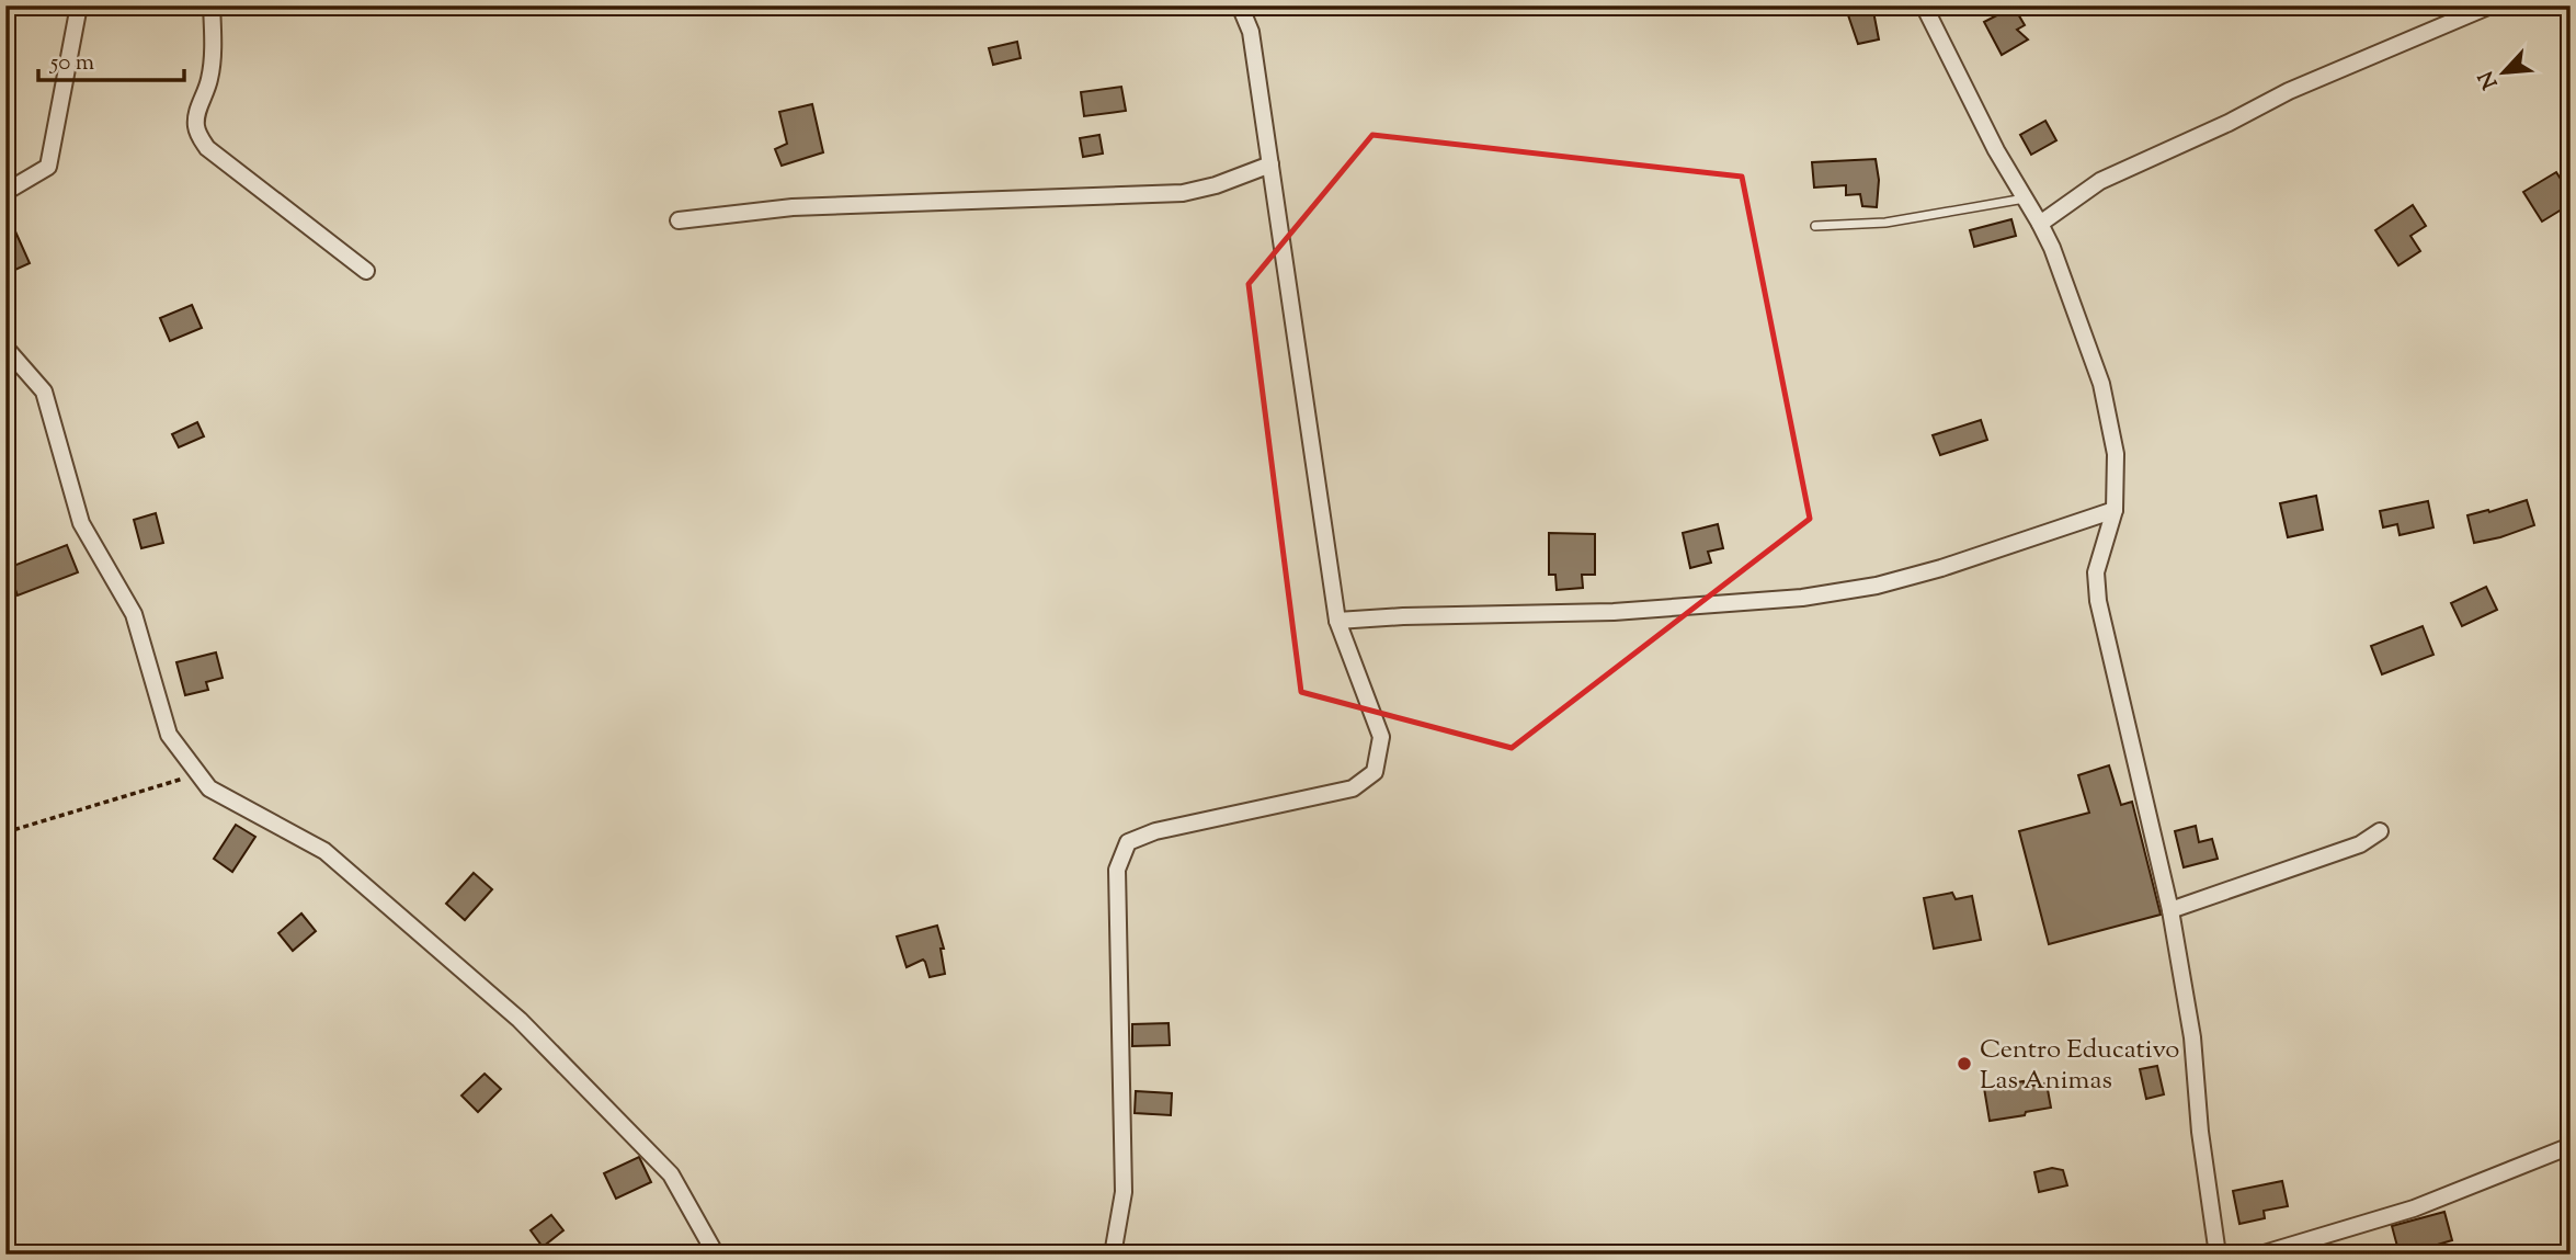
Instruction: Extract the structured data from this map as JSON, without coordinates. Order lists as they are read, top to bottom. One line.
{"places":["Centro Educativo Las Animas"],"scale_bar":"50 m","north":"bottom left"}
